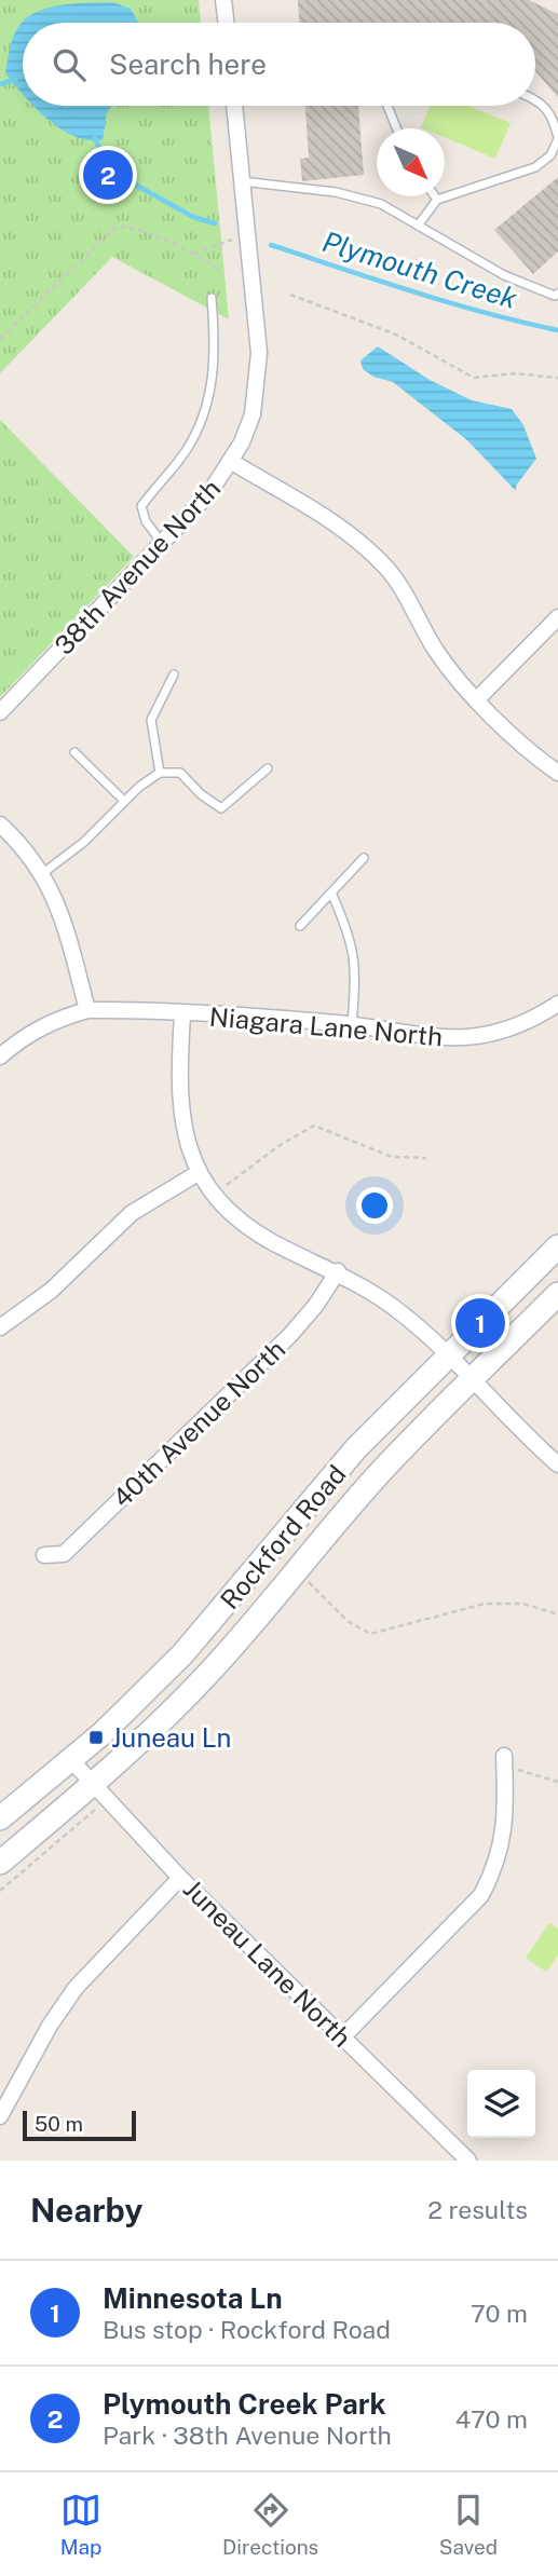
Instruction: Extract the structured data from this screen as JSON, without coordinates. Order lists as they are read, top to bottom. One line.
{"streets":{"main road":["Rockford Road"],"street":["38th Avenue North","Niagara Lane North","40th Avenue North","Juneau Lane North"]},"crossings":[["Rockford Road","Juneau Lane North"]],"water":["Plymouth Creek"],"places":{"transit":["Juneau Ln"]},"scale_bar":"50 m","north":"bottom right","page":{"search":"Search here","pins":["2","1"],"scale":"50 m","heading":["Nearby","2 results"],"list":[{"mark":"1","name":"Minnesota Ln","note":"Bus stop · Rockford Road","value":"70 m"},{"mark":"2","name":"Plymouth Creek Park","note":"Park · 38th Avenue North","value":"470 m"}],"nav":["Map","Directions","Saved"]}}
